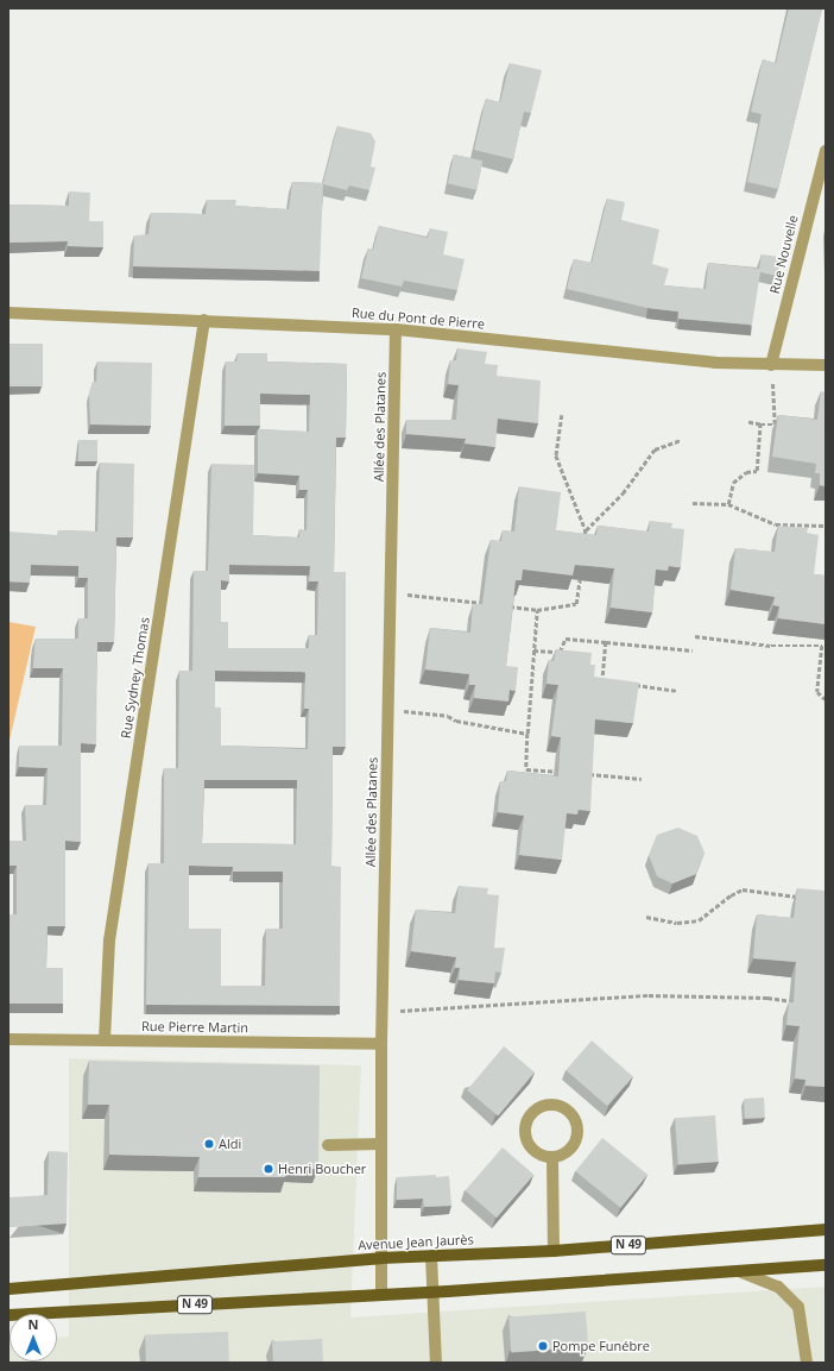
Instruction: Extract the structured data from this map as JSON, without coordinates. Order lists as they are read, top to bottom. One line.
{"streets":{"main road":["Avenue Jean Jaurès","N 49"],"street":["Rue Nouvelle","Rue du Pont de Pierre","Allée des Platanes","Rue Sydney Thomas","Rue Pierre Martin"]},"crossings":[["Rue Nouvelle","Rue du Pont de Pierre"],["Rue du Pont de Pierre","Allée des Platanes"],["Rue du Pont de Pierre","Rue Sydney Thomas"],["Allée des Platanes","Rue Pierre Martin"],["Allée des Platanes","Avenue Jean Jaurès"],["Allée des Platanes","N 49"],["Rue Sydney Thomas","Rue Pierre Martin"]],"places":["Aldi","Henri Boucher","Pompe Funébre"],"north":"top"}
